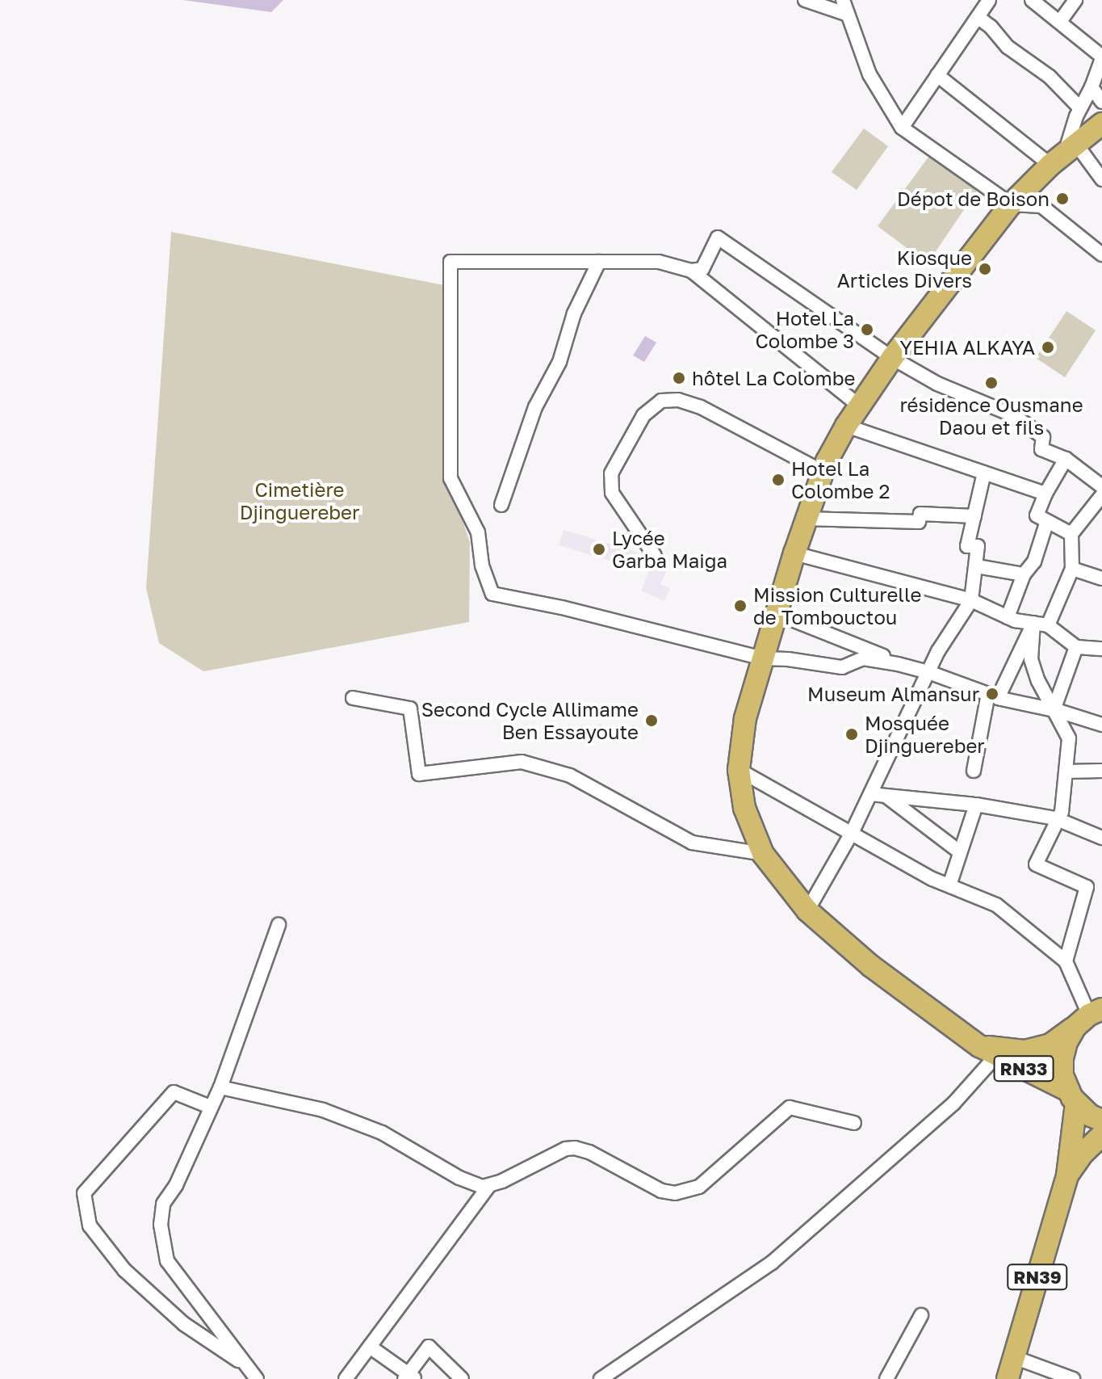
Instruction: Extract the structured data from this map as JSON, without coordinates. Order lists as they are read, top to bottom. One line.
{"streets":{"main road":["RN33","RN39"]},"parks":["Cimetière Djinguereber"],"places":["Dépot de Boison","Kiosque Articles Divers","Hotel La Colombe 3","YEHIA ALKAYA","hôtel La Colombe","résidence Ousmane Daou et fils","Hotel La Colombe 2","Lycée Garba Maiga","Mission Culturelle de Tombouctou","Museum Almansur","Second Cycle Allimame Ben Essayoute","Mosquée Djinguereber"]}
